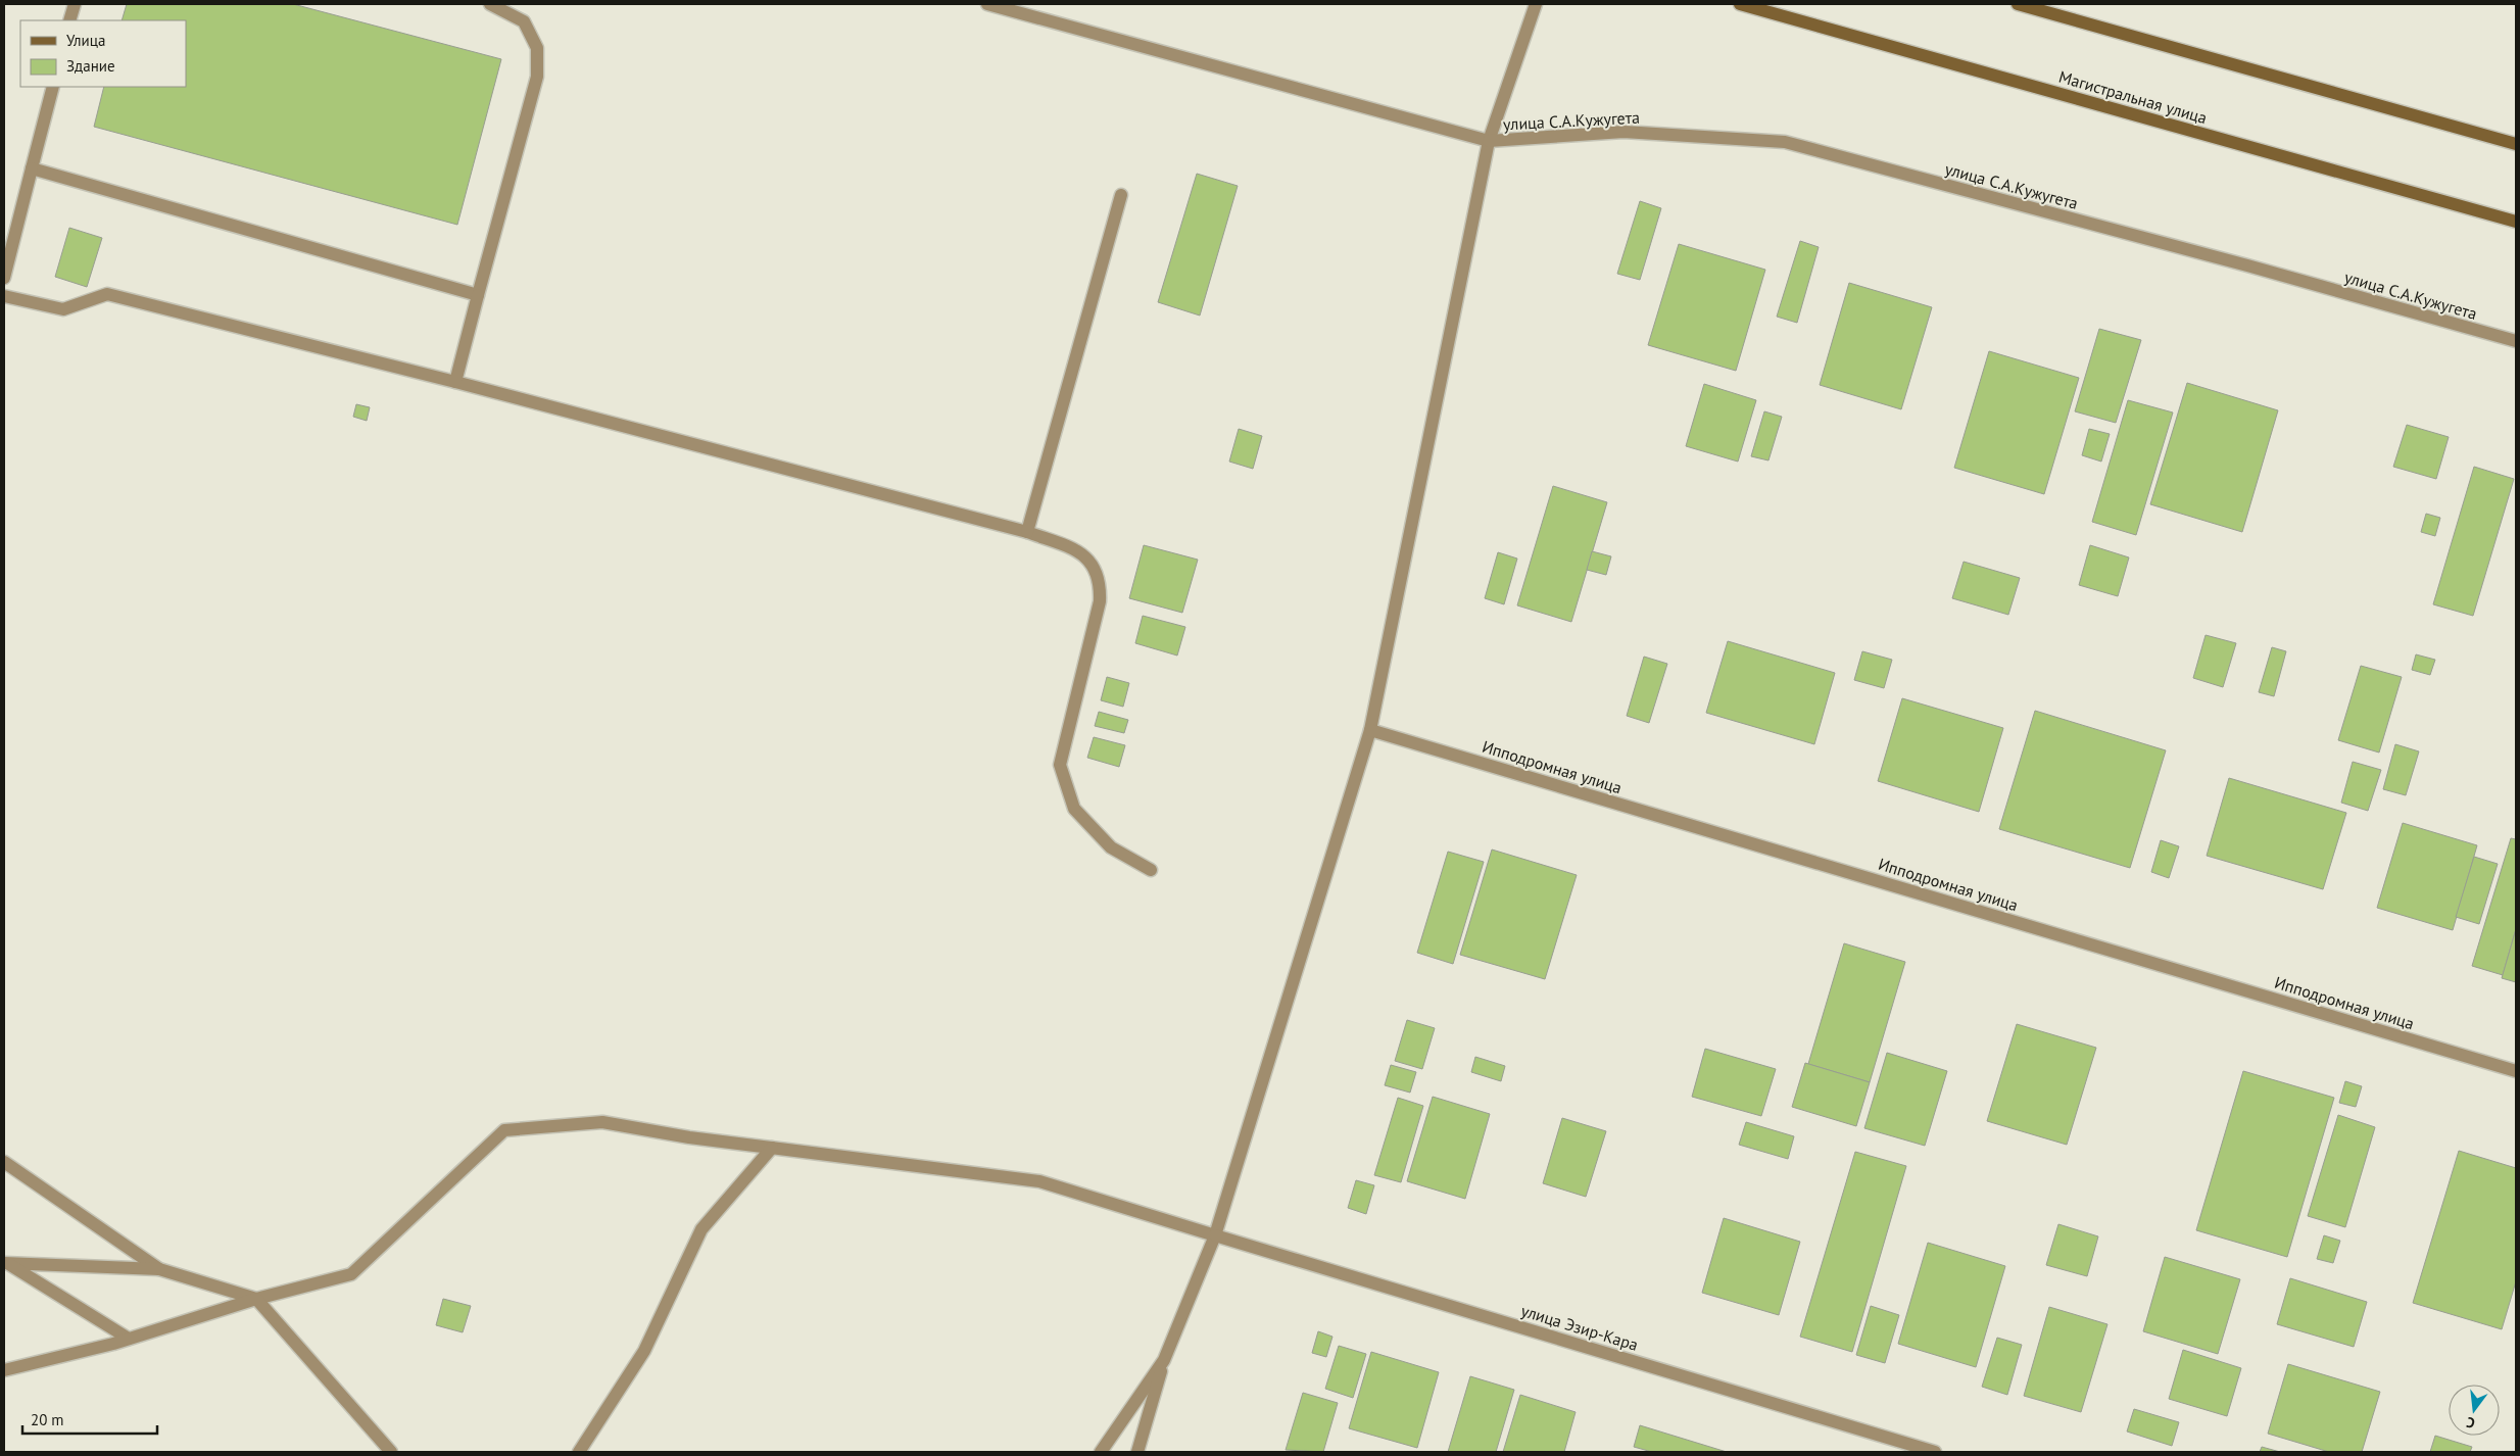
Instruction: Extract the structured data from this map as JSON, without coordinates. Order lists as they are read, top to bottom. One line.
{"streets":{"main road":["Магистральная улица"],"street":["улица С.А.Кужугета","Ипподромная улица","улица Эзир-Кара"]},"legend":["Улица","Здание"],"scale_bar":"20 m","north":"bottom"}
